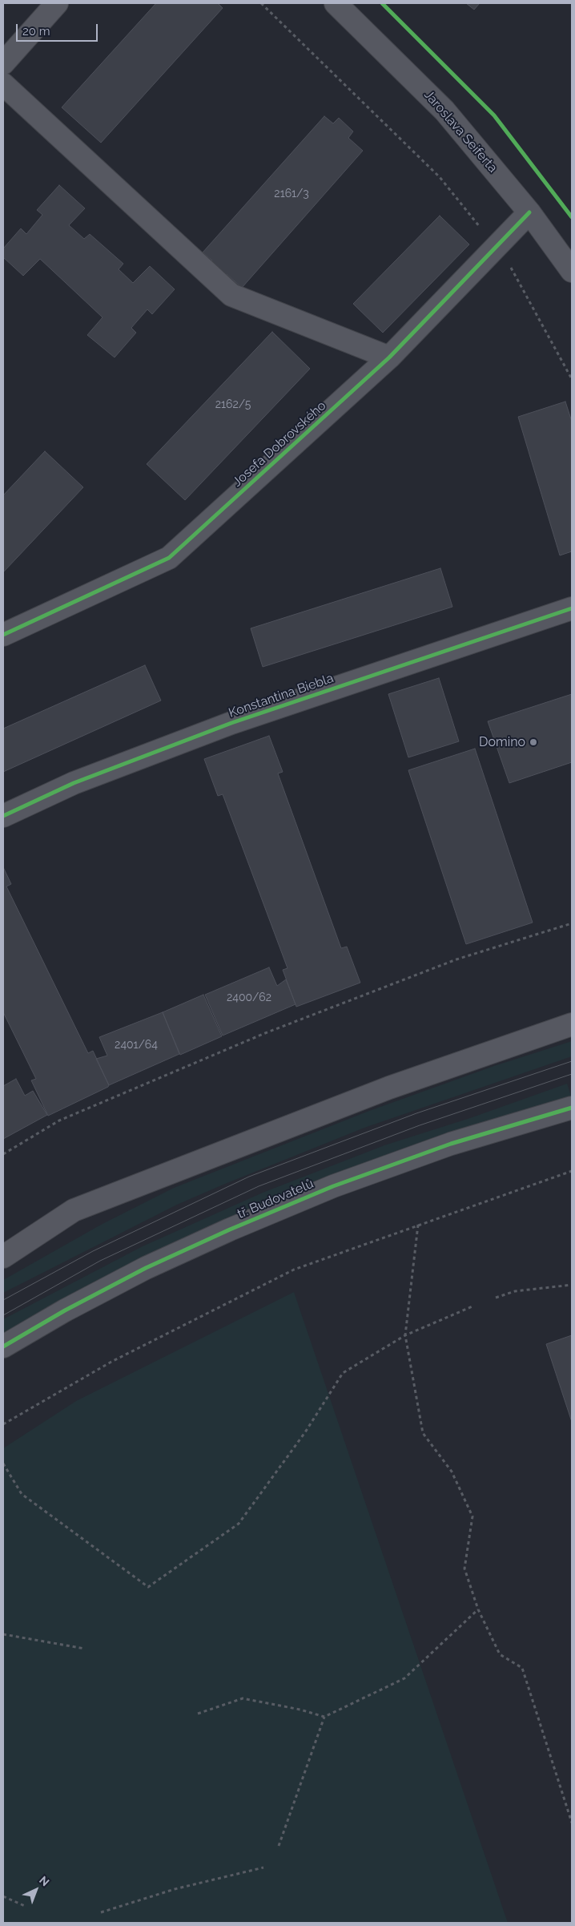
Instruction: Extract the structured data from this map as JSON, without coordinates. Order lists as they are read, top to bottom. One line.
{"streets":{"street":["Jaroslava Seiferta","Josefa Dobrovského","Konstantina Biebla","tř. Budovatelů"]},"crossings":[["Jaroslava Seiferta","Josefa Dobrovského"]],"places":["Domino"],"house_numbers":["2161/3","2162/5","2400/62","2401/64"],"scale_bar":"20 m","north":"top right"}
